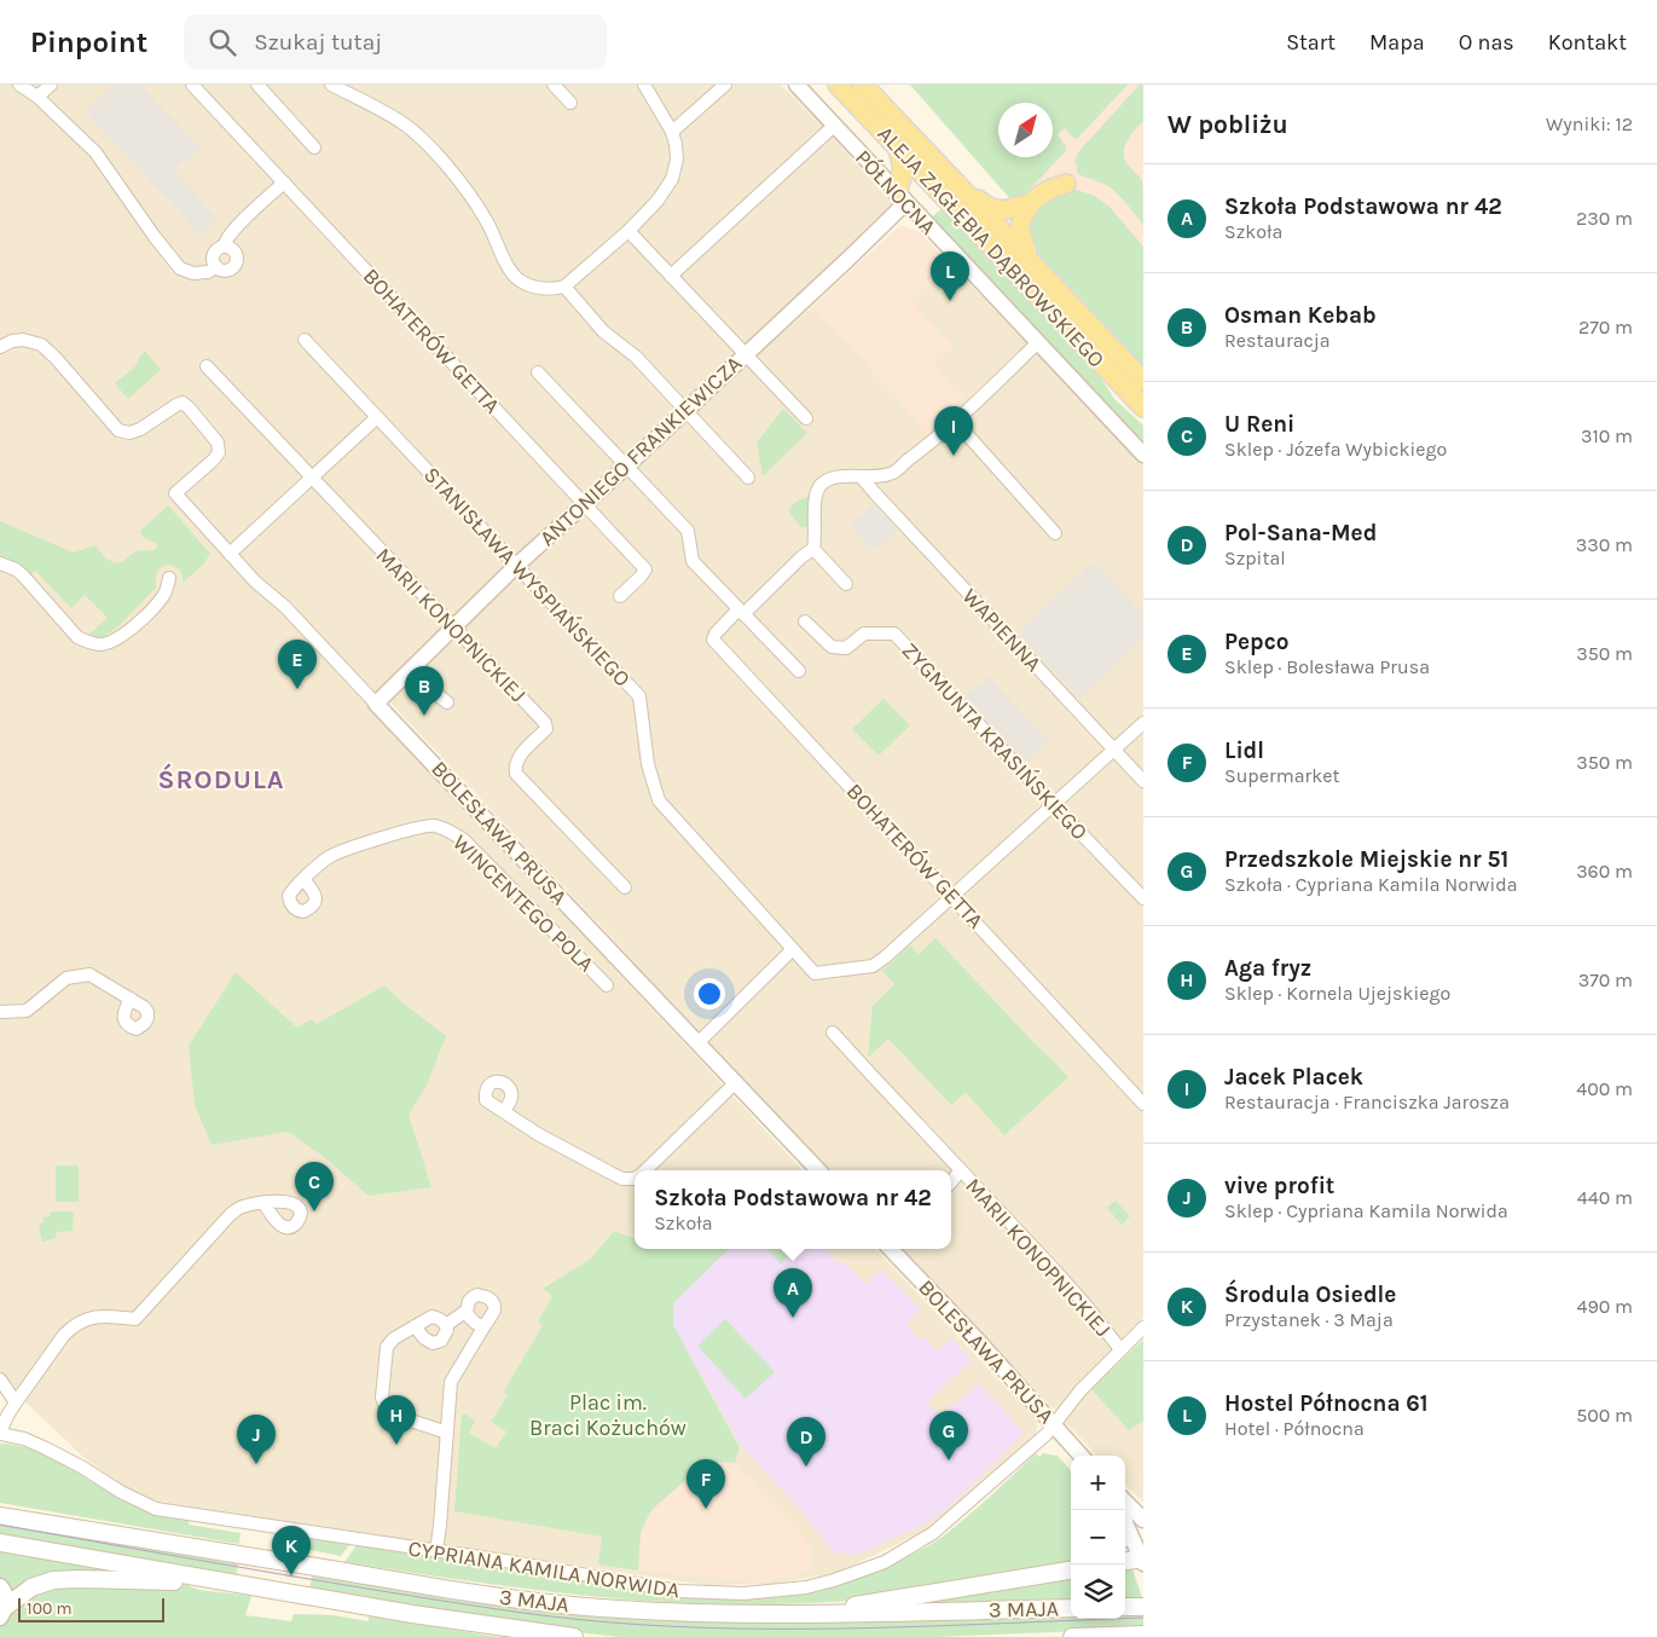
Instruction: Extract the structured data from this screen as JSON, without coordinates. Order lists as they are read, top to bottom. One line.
{"streets":{"main road":["ALEJA ZAGŁĘBIA DĄBROWSKIEGO","3 MAJA"],"street":["PÓŁNOCNA","BOHATERÓW GETTA","ANTONIEGO FRANKIEWICZA","STANISŁAWA WYSPIAŃSKIEGO","MARII KONOPNICKIEJ","WAPIENNA","ZYGMUNTA KRASIŃSKIEGO","BOLESŁAWA PRUSA","WINCENTEGO POLA","CYPRIANA KAMILA NORWIDA"]},"crossings":[["PÓŁNOCNA","ANTONIEGO FRANKIEWICZA"],["BOHATERÓW GETTA","ANTONIEGO FRANKIEWICZA"],["BOHATERÓW GETTA","STANISŁAWA WYSPIAŃSKIEGO"],["ANTONIEGO FRANKIEWICZA","STANISŁAWA WYSPIAŃSKIEGO"],["ANTONIEGO FRANKIEWICZA","MARII KONOPNICKIEJ"],["ANTONIEGO FRANKIEWICZA","BOLESŁAWA PRUSA"],["MARII KONOPNICKIEJ","CYPRIANA KAMILA NORWIDA"],["BOLESŁAWA PRUSA","CYPRIANA KAMILA NORWIDA"]],"districts":["ŚRODULA"],"parks":["Plac im. Braci Kożuchów"],"scale_bar":"100 m","north":"top right","page":{"header":"Pinpoint","search":"Szukaj tutaj","nav":["Start","Mapa","O nas","Kontakt"],"heading":["W pobliżu","Wyniki: 12"],"list":[{"mark":"A","name":"Szkoła Podstawowa nr 42","note":"Szkoła","value":"230 m"},{"mark":"B","name":"Osman Kebab","note":"Restauracja","value":"270 m"},{"mark":"C","name":"U Reni","note":"Sklep · Józefa Wybickiego","value":"310 m"},{"mark":"D","name":"Pol-Sana-Med","note":"Szpital","value":"330 m"},{"mark":"E","name":"Pepco","note":"Sklep · Bolesława Prusa","value":"350 m"},{"mark":"F","name":"Lidl","note":"Supermarket","value":"350 m"},{"mark":"G","name":"Przedszkole Miejskie nr 51","note":"Szkoła · Cypriana Kamila Norwida","value":"360 m"},{"mark":"H","name":"Aga fryz","note":"Sklep · Kornela Ujejskiego","value":"370 m"},{"mark":"I","name":"Jacek Placek","note":"Restauracja · Franciszka Jarosza","value":"400 m"},{"mark":"J","name":"vive profit","note":"Sklep · Cypriana Kamila Norwida","value":"440 m"},{"mark":"K","name":"Środula Osiedle","note":"Przystanek · 3 Maja","value":"490 m"},{"mark":"L","name":"Hostel Północna 61","note":"Hotel · Północna","value":"500 m"}],"pins":["L","I","E","B","C","A","H","G","J","D","F","K"],"popup":["Szkoła Podstawowa nr 42","Szkoła"],"map_buttons":["+","−"],"scale":"100 m"}}
